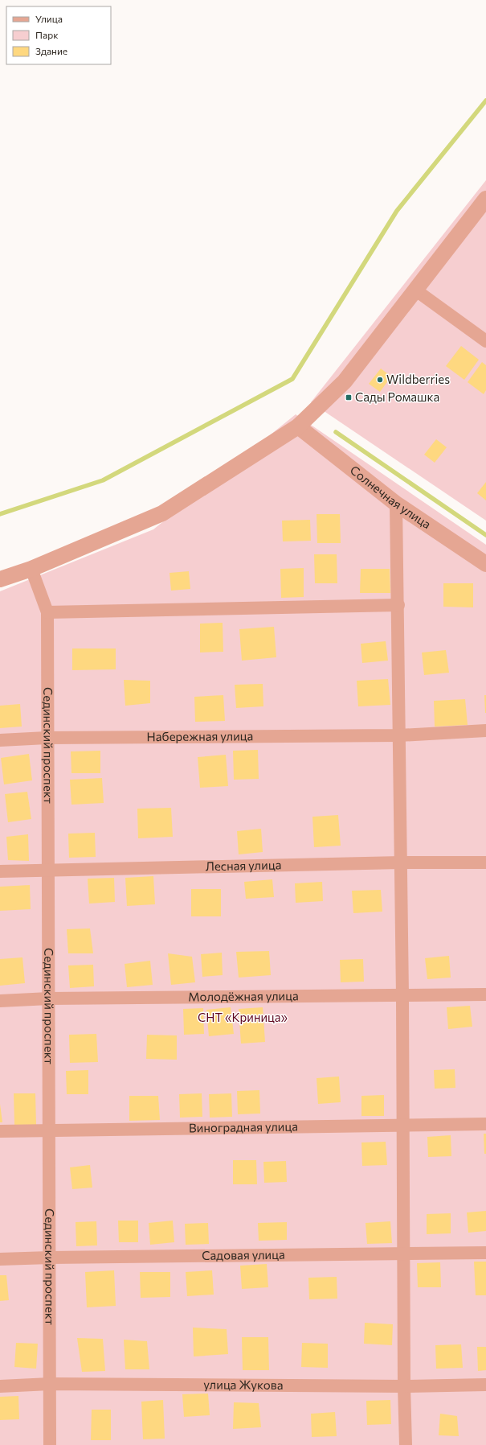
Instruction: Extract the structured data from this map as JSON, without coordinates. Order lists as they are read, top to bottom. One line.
{"streets":{"street":["Солнечная улица","Набережная улица","Сединский проспект","Лесная улица","Молодёжная улица","Виноградная улица","Садовая улица","улица Жукова"]},"crossings":[["Набережная улица","Сединский проспект"],["Сединский проспект","Лесная улица"],["Сединский проспект","Молодёжная улица"],["Сединский проспект","Виноградная улица"],["Сединский проспект","Садовая улица"],["Сединский проспект","улица Жукова"]],"parks":["СНТ «Криница»"],"places":{"other":["Wildberries"],"transit":["Сады Ромашка"]},"legend":["Улица","Парк","Здание"]}
